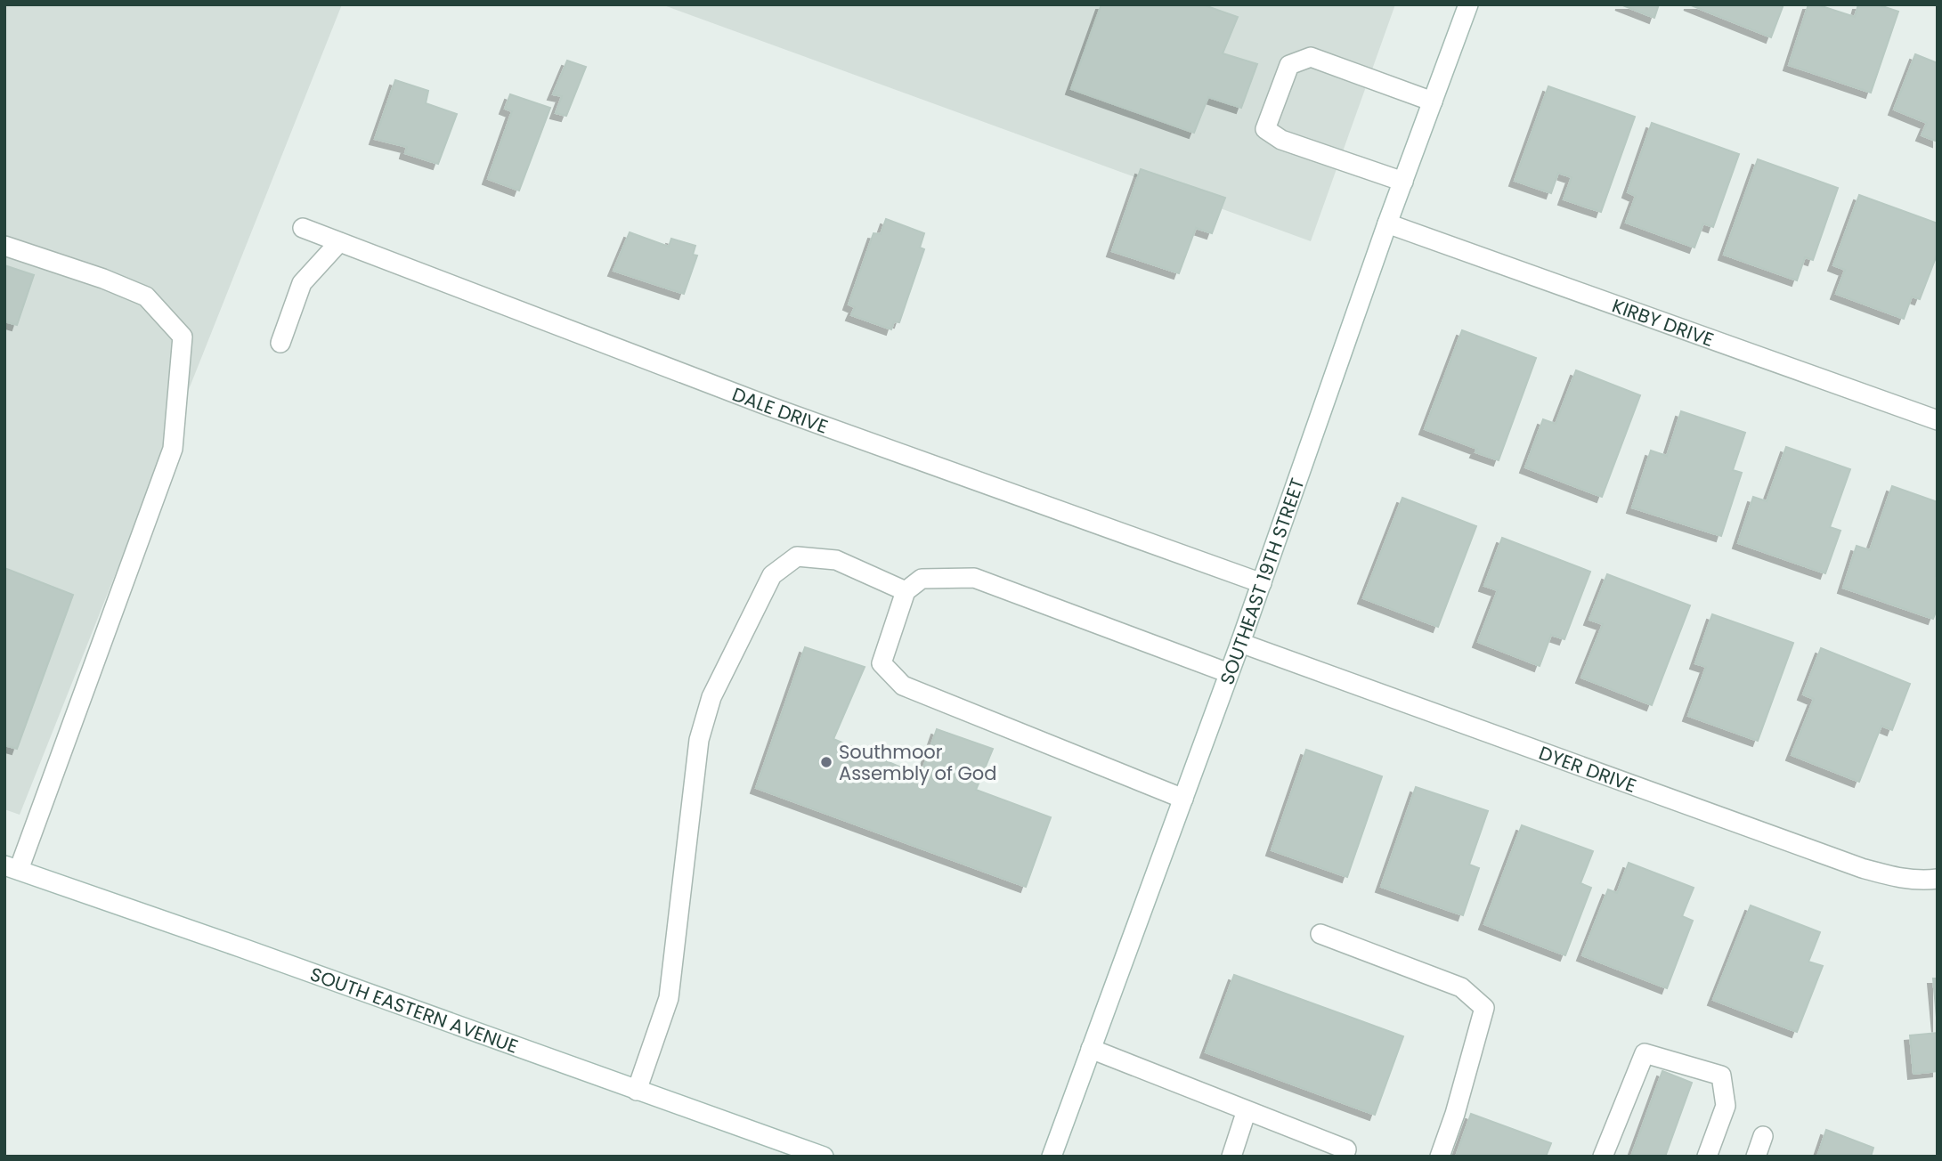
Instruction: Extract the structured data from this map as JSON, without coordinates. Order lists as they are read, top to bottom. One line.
{"streets":{"street":["KIRBY DRIVE","DALE DRIVE","SOUTHEAST 19TH STREET","DYER DRIVE","SOUTH EASTERN AVENUE"]},"crossings":[["KIRBY DRIVE","SOUTHEAST 19TH STREET"],["DALE DRIVE","SOUTHEAST 19TH STREET"],["SOUTHEAST 19TH STREET","DYER DRIVE"]],"places":["Southmoor Assembly of God"]}
